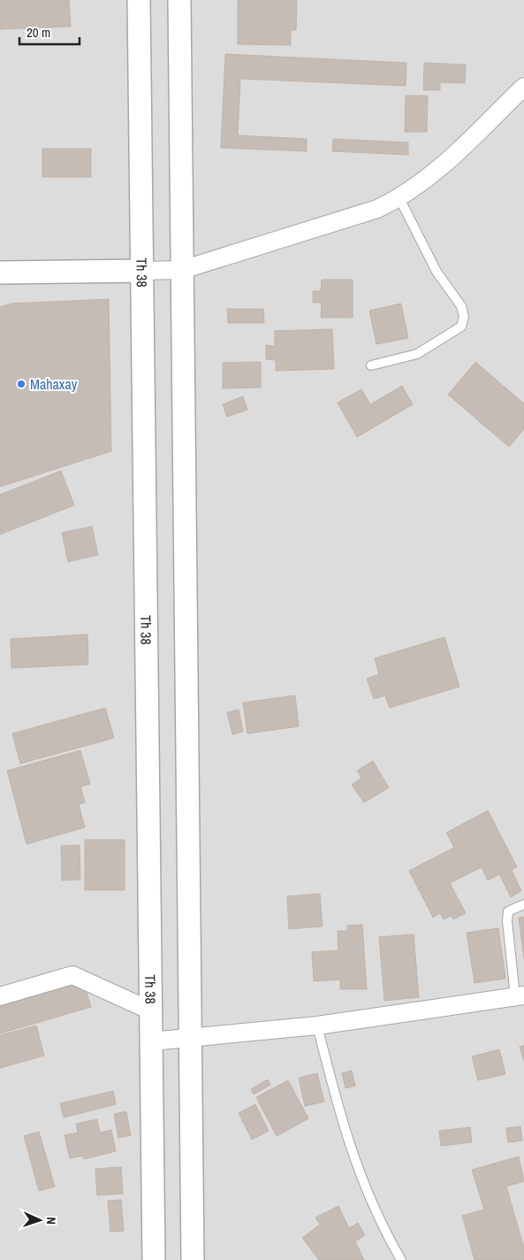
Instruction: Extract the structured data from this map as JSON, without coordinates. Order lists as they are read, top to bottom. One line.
{"streets":{"street":["Th 38"]},"places":["Mahaxay"],"scale_bar":"20 m","north":"right"}
